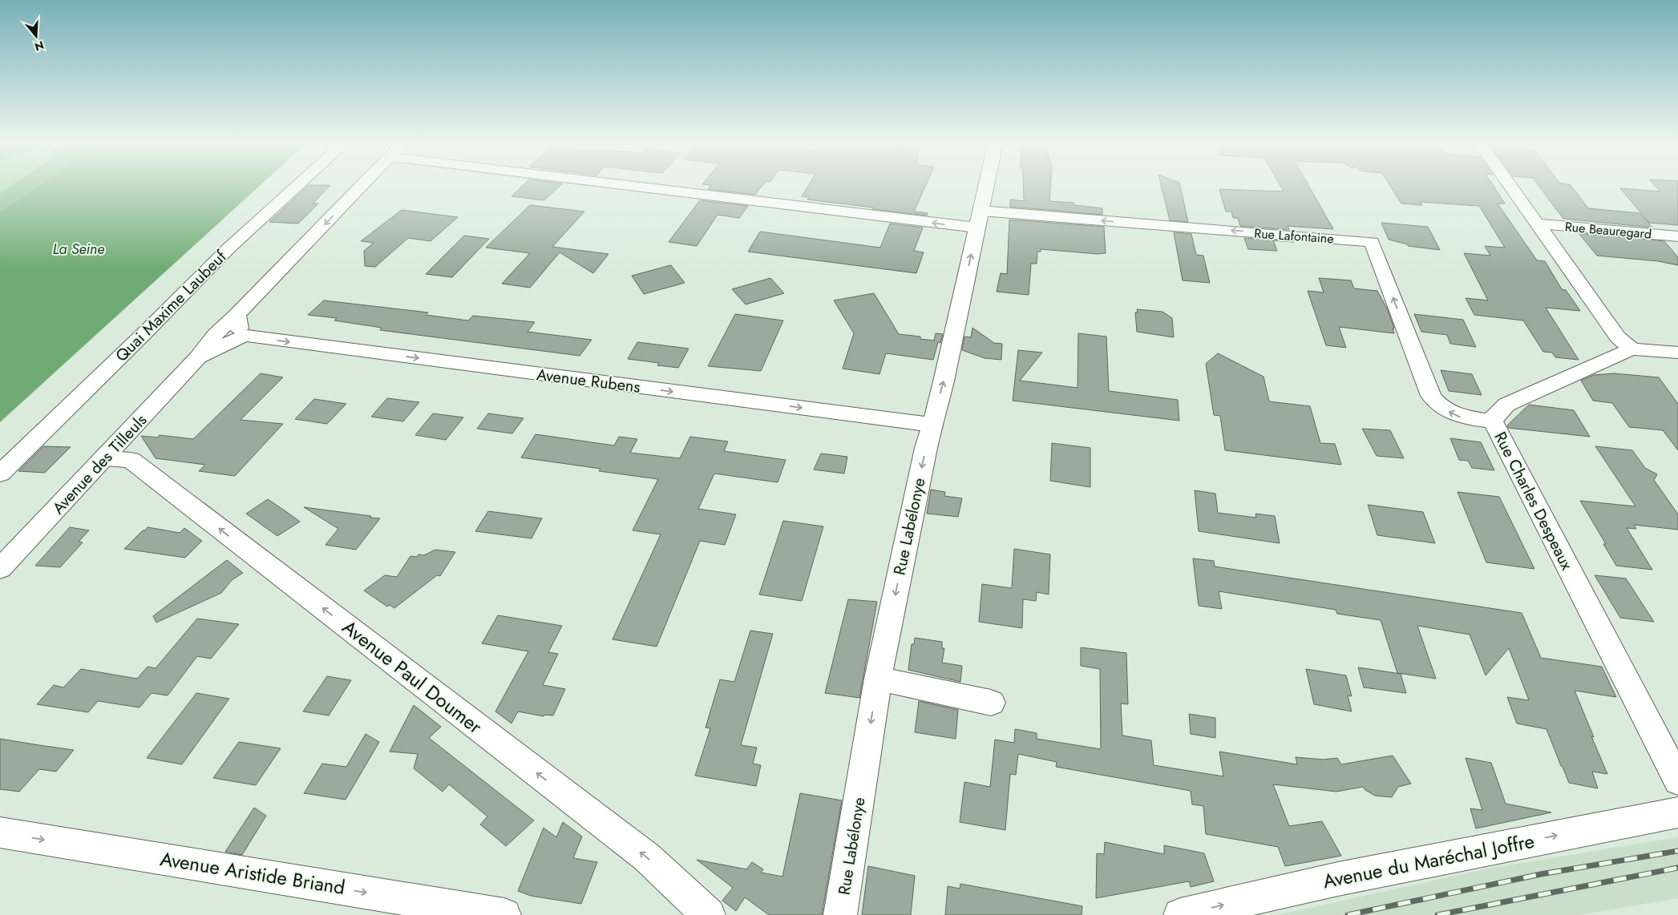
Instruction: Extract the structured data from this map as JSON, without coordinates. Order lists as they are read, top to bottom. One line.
{"streets":{"street":["Rue Beauregard","Rue Lafontaine","Quai Maxime Laubeuf","Avenue Rubens","Avenue des Tilleuls","Rue Charles Despeaux","Rue Labélonye","Avenue Paul Doumer","Avenue du Maréchal Joffre","Avenue Aristide Briand"]},"crossings":[["Rue Lafontaine","Rue Charles Despeaux"],["Rue Lafontaine","Rue Labélonye"],["Avenue Rubens","Avenue des Tilleuls"],["Avenue Rubens","Rue Labélonye"],["Avenue des Tilleuls","Avenue Paul Doumer"]],"one_way":["Rue Lafontaine","Avenue Rubens","Avenue Paul Doumer","Avenue du Maréchal Joffre","Avenue Aristide Briand"],"water":["La Seine"],"north":"bottom"}
